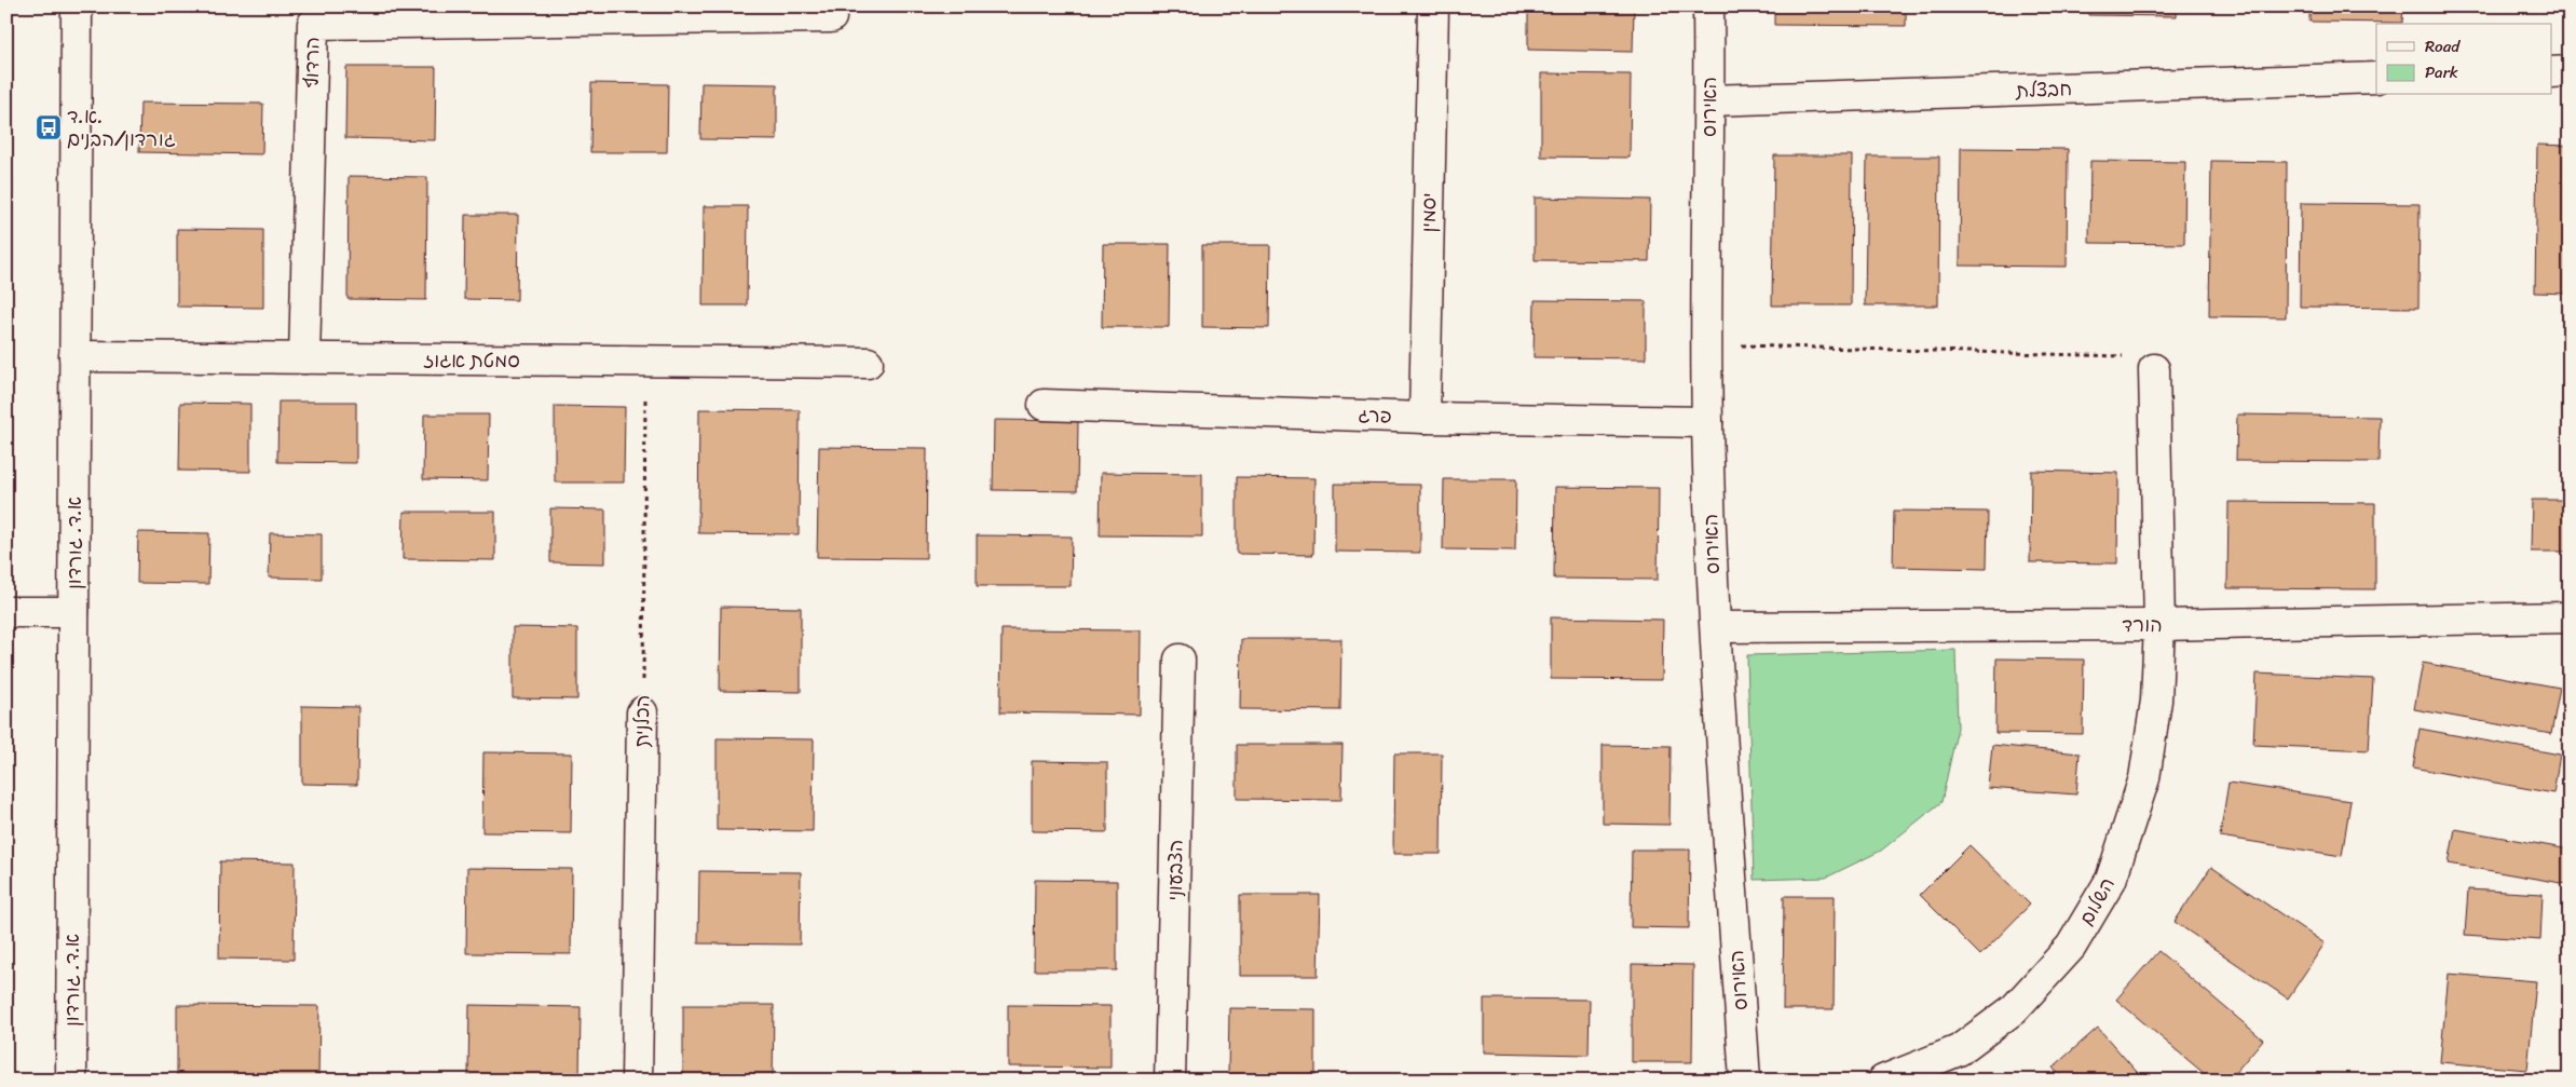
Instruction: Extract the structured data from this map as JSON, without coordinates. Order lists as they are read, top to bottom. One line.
{"streets":{"street":["הרדוף","חבצלת","האירוס","יסמין","סמטת אגוז","פרג","א.ד. גורדון","הורד","הכלנית","הצבעוני","השלום"]},"crossings":[["הרדוף","סמטת אגוז"],["חבצלת","האירוס"],["האירוס","פרג"],["האירוס","הורד"],["יסמין","פרג"],["סמטת אגוז","א.ד. גורדון"],["סמטת אגוז","הכלנית"],["הורד","השלום"]],"places":{"bus stop":["א.ד. גורדון/הבנים"]},"legend":["Road","Park"]}
